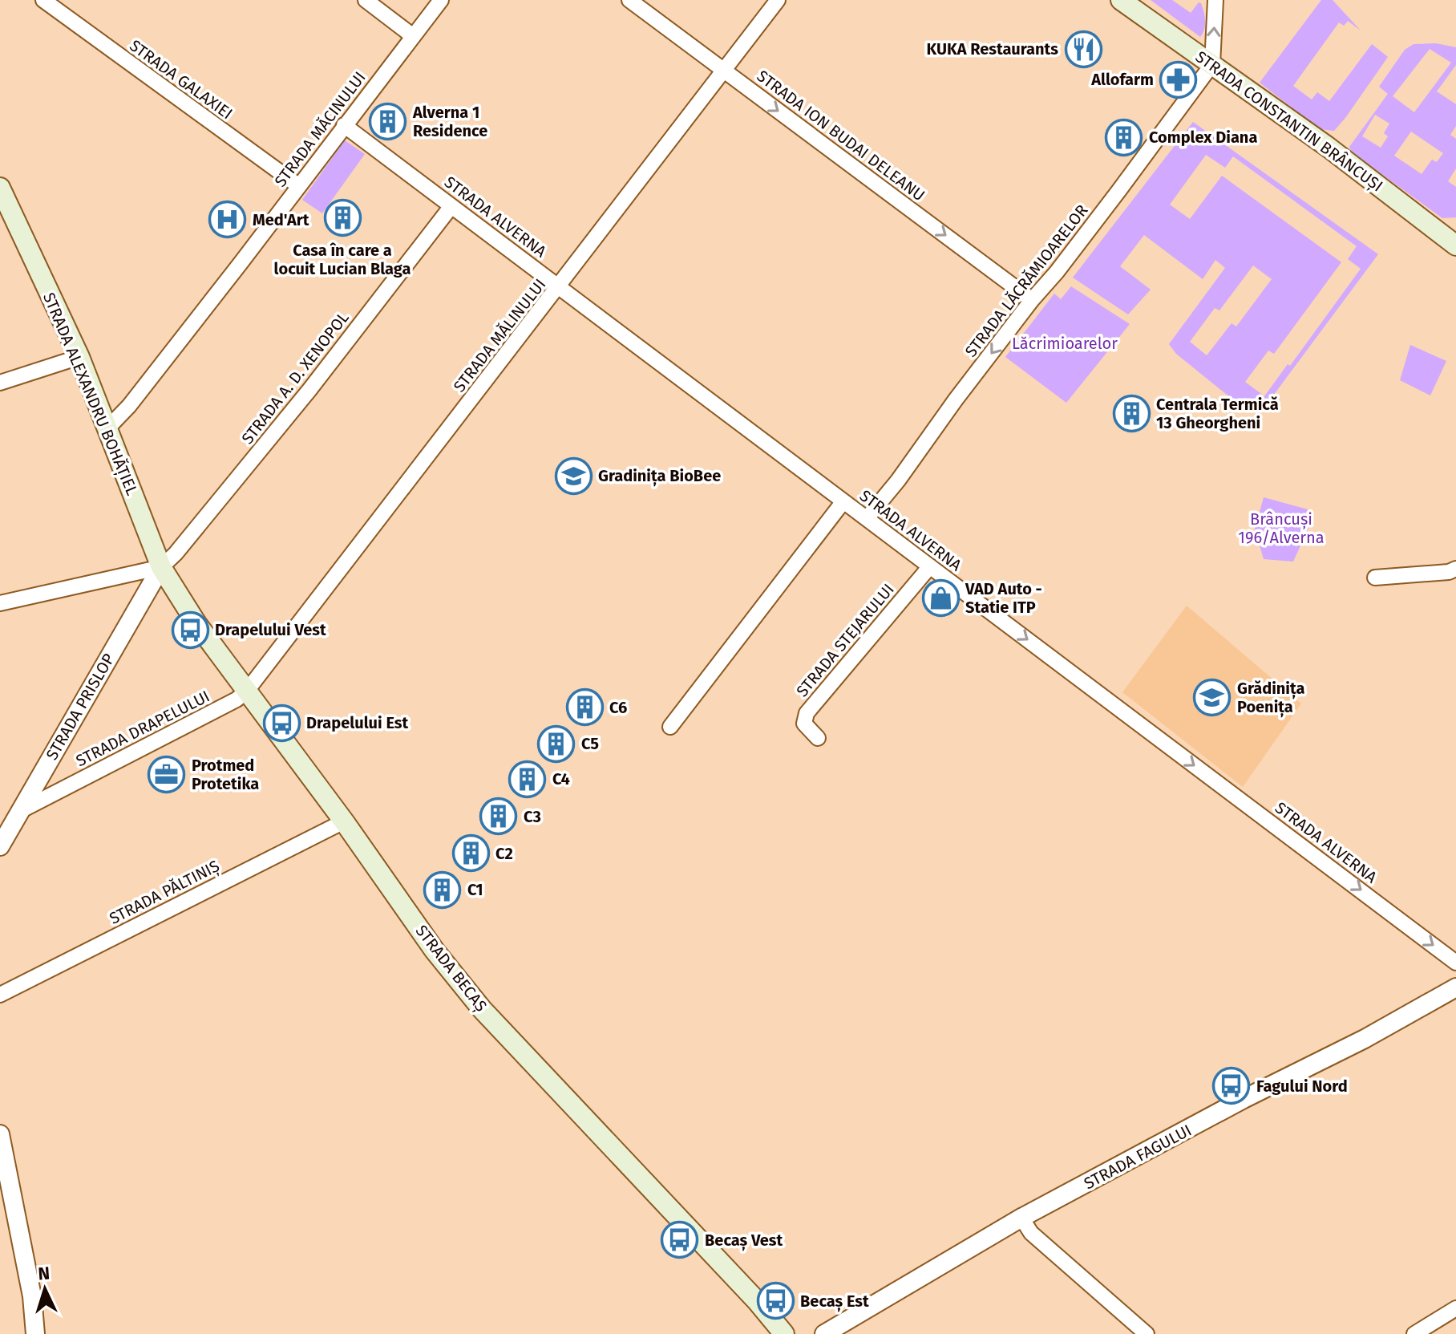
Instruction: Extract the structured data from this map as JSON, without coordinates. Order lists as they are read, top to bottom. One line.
{"streets":{"main road":["STRADA CONSTANTIN BRÂNCUȘI","STRADA ALEXANDRU BOHĂȚIEL","STRADA BECAȘ"],"street":["STRADA GALAXIEI","STRADA MĂCINULUI","STRADA ION BUDAI DELEANU","STRADA ALVERNA","STRADA LĂCRĂMIOARELOR","STRADA MĂLINULUI","STRADA A. D. XENOPOL","STRADA STEJARULUI","STRADA PRISLOP","STRADA DRAPELULUI","STRADA PĂLTINIȘ","STRADA FAGULUI"]},"crossings":[["STRADA GALAXIEI","STRADA MĂCINULUI"],["STRADA CONSTANTIN BRÂNCUȘI","STRADA LĂCRĂMIOARELOR"],["STRADA MĂCINULUI","STRADA ALVERNA"],["STRADA MĂCINULUI","STRADA ALEXANDRU BOHĂȚIEL"],["STRADA ION BUDAI DELEANU","STRADA LĂCRĂMIOARELOR"],["STRADA ION BUDAI DELEANU","STRADA MĂLINULUI"],["STRADA ALVERNA","STRADA LĂCRĂMIOARELOR"],["STRADA ALVERNA","STRADA MĂLINULUI"],["STRADA ALVERNA","STRADA A. D. XENOPOL"],["STRADA ALVERNA","STRADA STEJARULUI"],["STRADA MĂLINULUI","STRADA DRAPELULUI"],["STRADA MĂLINULUI","STRADA BECAȘ"],["STRADA A. D. XENOPOL","STRADA ALEXANDRU BOHĂȚIEL"],["STRADA A. D. XENOPOL","STRADA PRISLOP"],["STRADA A. D. XENOPOL","STRADA BECAȘ"],["STRADA ALEXANDRU BOHĂȚIEL","STRADA PRISLOP"],["STRADA ALEXANDRU BOHĂȚIEL","STRADA BECAȘ"],["STRADA PRISLOP","STRADA DRAPELULUI"],["STRADA PRISLOP","STRADA BECAȘ"],["STRADA DRAPELULUI","STRADA BECAȘ"],["STRADA PĂLTINIȘ","STRADA BECAȘ"]],"one_way":["STRADA ION BUDAI DELEANU","STRADA ALVERNA","STRADA LĂCRĂMIOARELOR"],"parks":["Lăcrimioarelor","Brâncuși 196/Alverna"],"places":{"restaurant":["KUKA Restaurants"],"pharmacy":["Allofarm"],"building":["Alverna 1 Residence","Complex Diana","Casa în care a locuit Lucian Blaga","Centrala Termică 13 Gheorgheni","C6","C5","C4","C3","C2","C1"],"hospital":["Med'Art"],"school or university":["Gradinița BioBee","Grădinița Poenița"],"shop":["VAD Auto - Statie ITP"],"bus stop":["Drapelului Vest","Drapelului Est","Fagului Nord","Becaș Vest","Becaș Est"],"office":["Protmed Protetika"]},"north":"top"}
